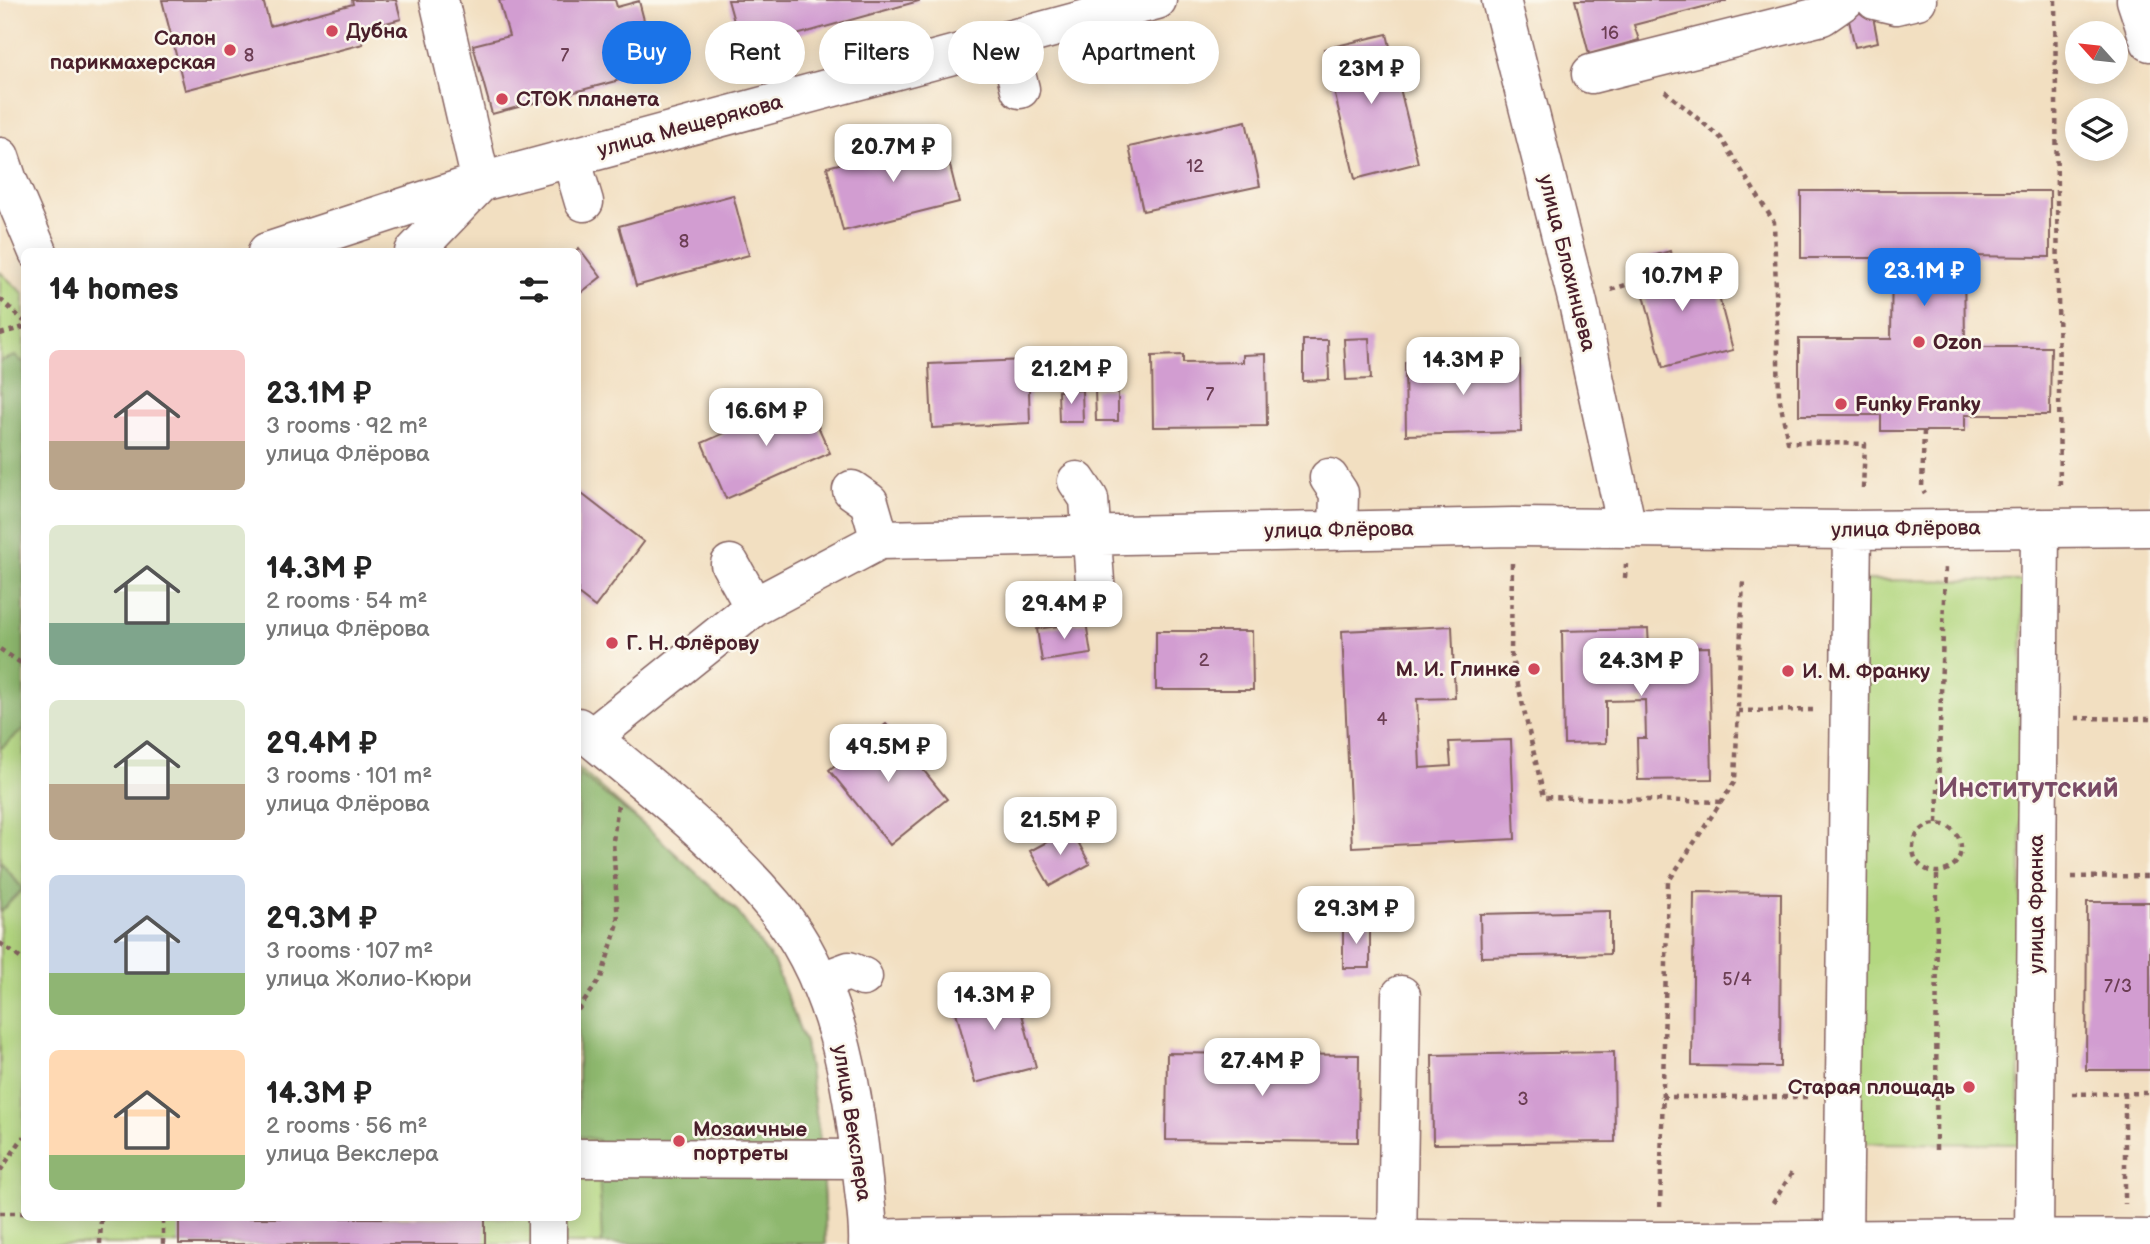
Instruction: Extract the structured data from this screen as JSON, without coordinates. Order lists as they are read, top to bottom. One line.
{"streets":{"street":["улица Мещерякова","улица Блохинцева","улица Флёрова","улица Франка","улица Векслера"]},"crossings":[["улица Блохинцева","улица Флёрова"],["улица Флёрова","улица Франка"],["улица Флёрова","улица Векслера"]],"districts":["Институтский"],"places":["Дубна","Салон парикмахерская","СТОК планета","Ozon","Funky Franky","Г. Н. Флёрову","М. И. Глинке","И. М. Франку","Старая площадь","Мозаичные портреты"],"house_numbers":["16","8","7","12","8","7","2","4","5/4","7/3","3"],"north":"top left","page":{"chip":["Buy","Rent","Filters","New","Apartment"],"price":["23M ₽","20.7M ₽","23.1M ₽","10.7M ₽","14.3M ₽","21.2M ₽","16.6M ₽","29.4M ₽","24.3M ₽","49.5M ₽","21.5M ₽","29.3M ₽","14.3M ₽","27.4M ₽"],"heading":"14 homes","list":[{"name":"23.1M ₽","note":"3 rooms · 92 m² · улица Флёрова"},{"name":"14.3M ₽","note":"2 rooms · 54 m² · улица Флёрова"},{"name":"29.4M ₽","note":"3 rooms · 101 m² · улица Флёрова"},{"name":"29.3M ₽","note":"3 rooms · 107 m² · улица Жолио-Кюри"},{"name":"14.3M ₽","note":"2 rooms · 56 m² · улица Векслера"}]}}
